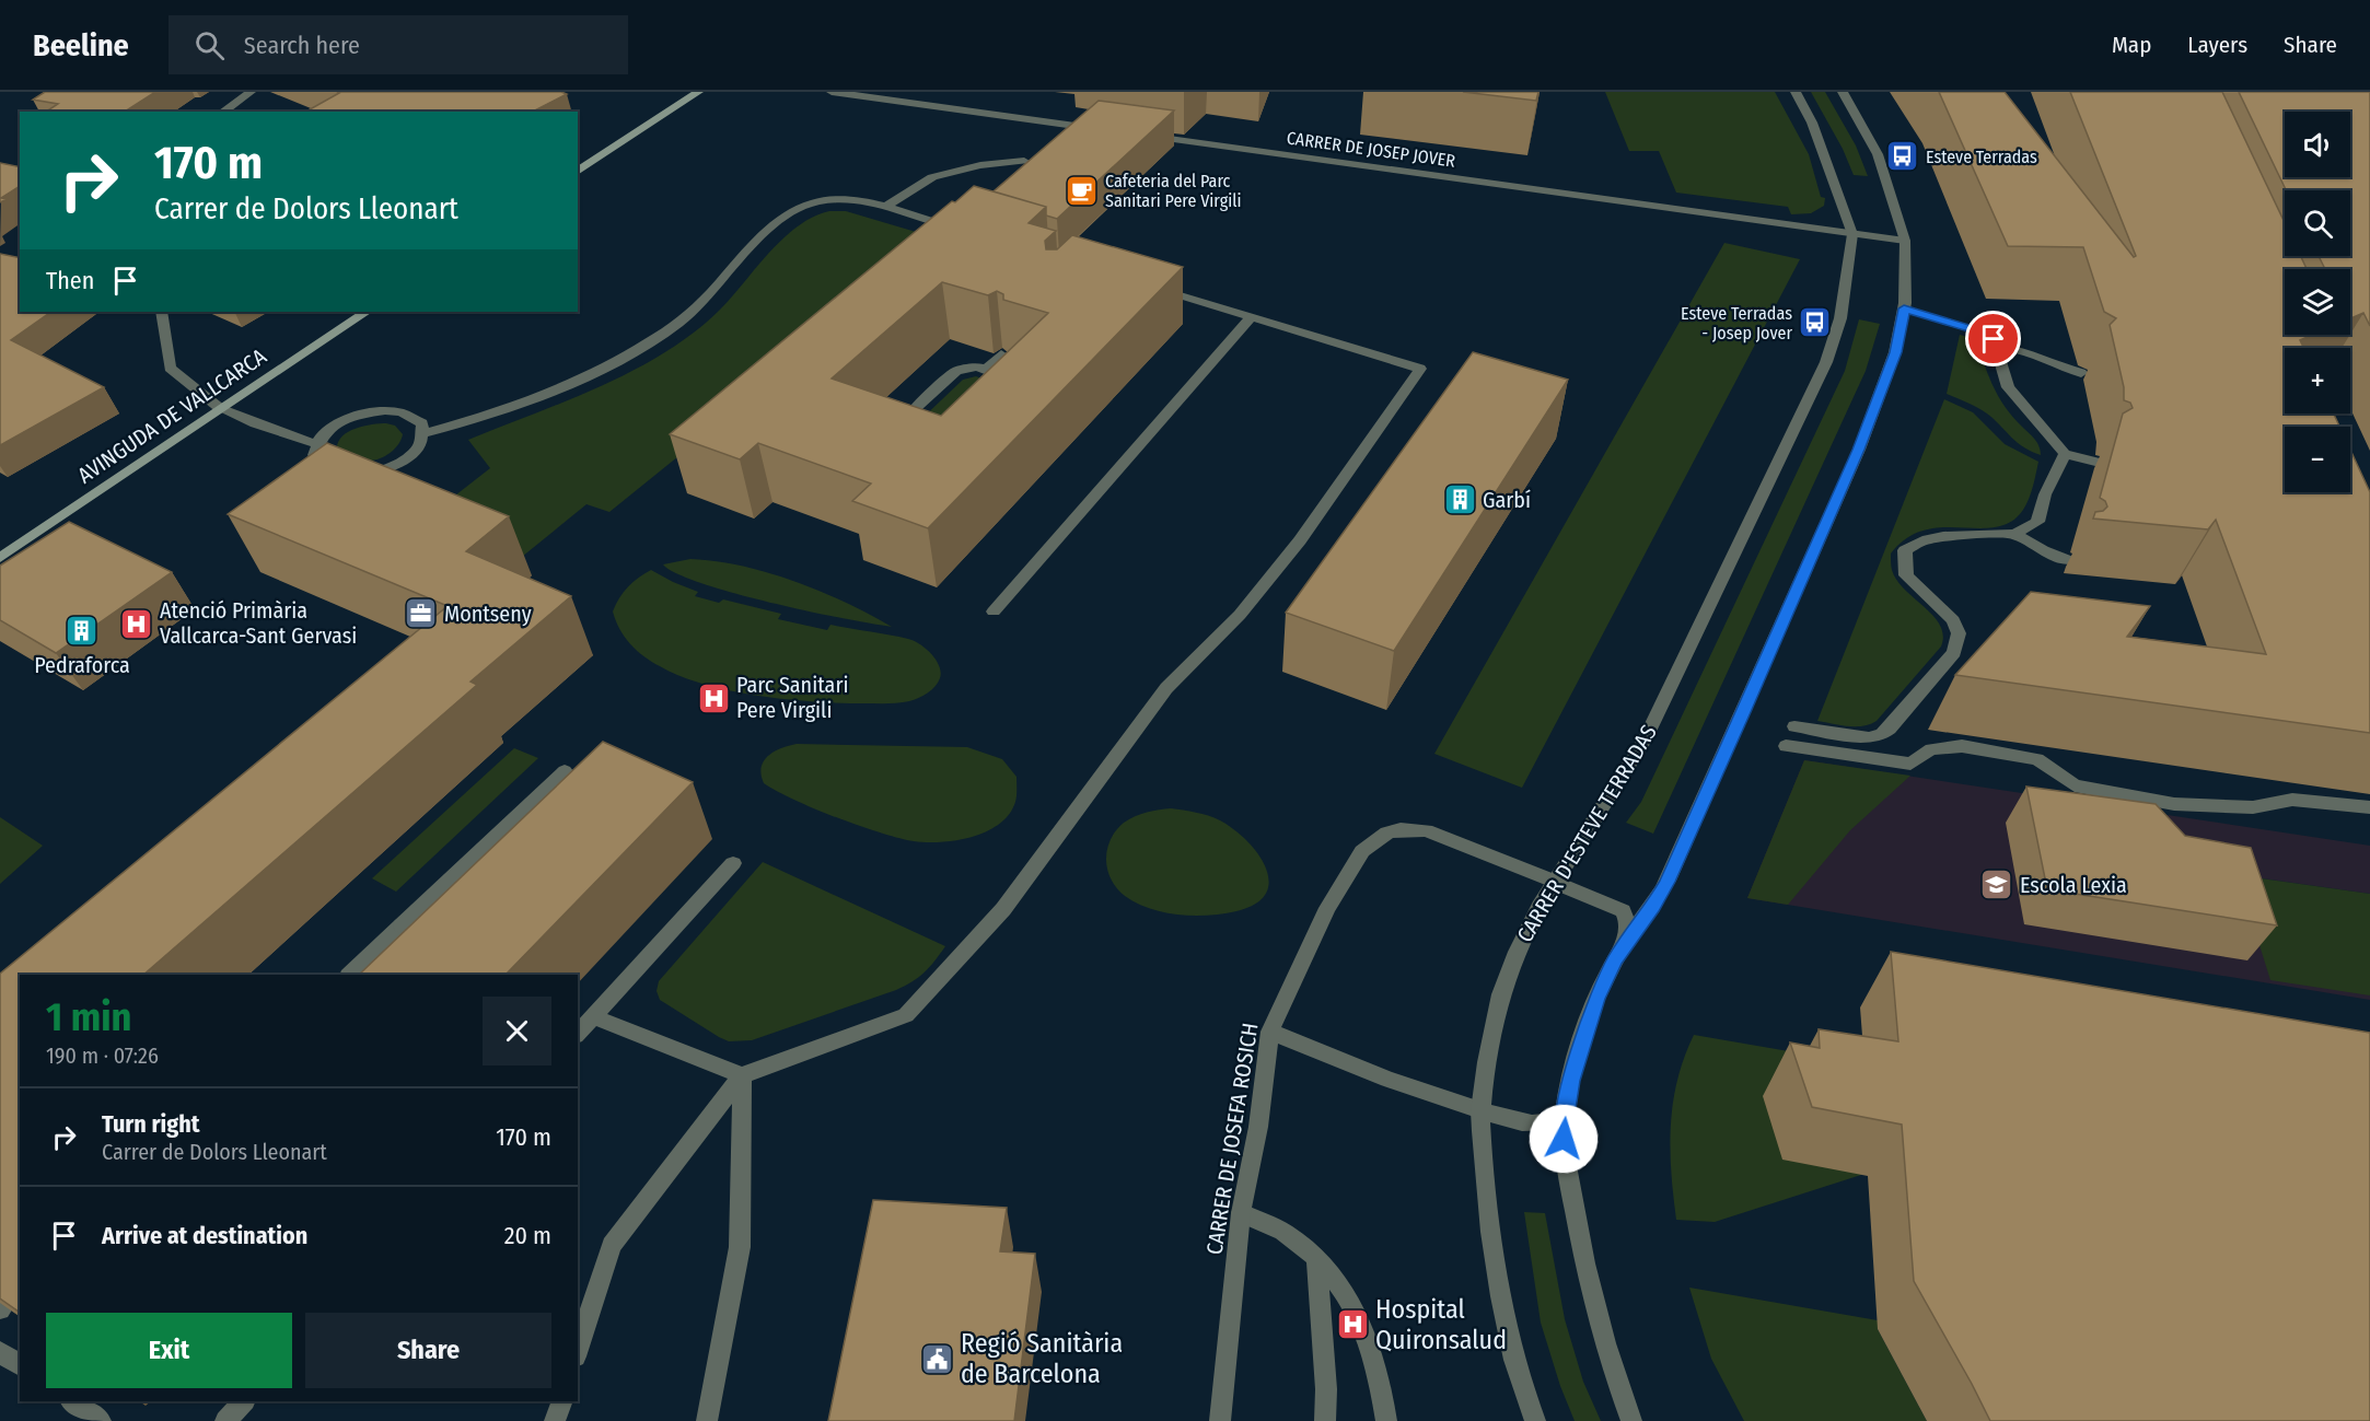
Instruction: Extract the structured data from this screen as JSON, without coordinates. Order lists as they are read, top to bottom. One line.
{"streets":{"main road":["AVINGUDA DE VALLCARCA"],"street":["CARRER DE JOSEP JOVER","CARRER D'ESTEVE TERRADAS","CARRER DE JOSEFA ROSICH"]},"crossings":[["CARRER DE JOSEP JOVER","CARRER D'ESTEVE TERRADAS"],["CARRER D'ESTEVE TERRADAS","CARRER DE JOSEFA ROSICH"]],"places":{"bus stop":["Esteve Terradas","Esteve Terradas - Josep Jover"],"cafe":["Cafeteria del Parc Sanitari Pere Virgili"],"building":["Garbí","Pedraforca"],"office":["Montseny"],"hospital":["Atenció Primària Vallcarca-Sant Gervasi","Parc Sanitari Pere Virgili","Hospital Quironsalud"],"school or university":["Escola Lexia"],"public building":["Regió Sanitària de Barcelona"]},"page":{"header":"Beeline","search":"Search here","nav":["Map","Layers","Share"],"map_buttons":["+","−"],"turn":["170 m","Carrer de Dolors Lleonart"],"then":"Then","heading":["1 min","190 m · 07:26"],"list":[{"name":"Turn right","note":"Carrer de Dolors Lleonart","value":"170 m"},{"name":"Arrive at destination","value":"20 m"}],"buttons":["Exit","Share"]}}
